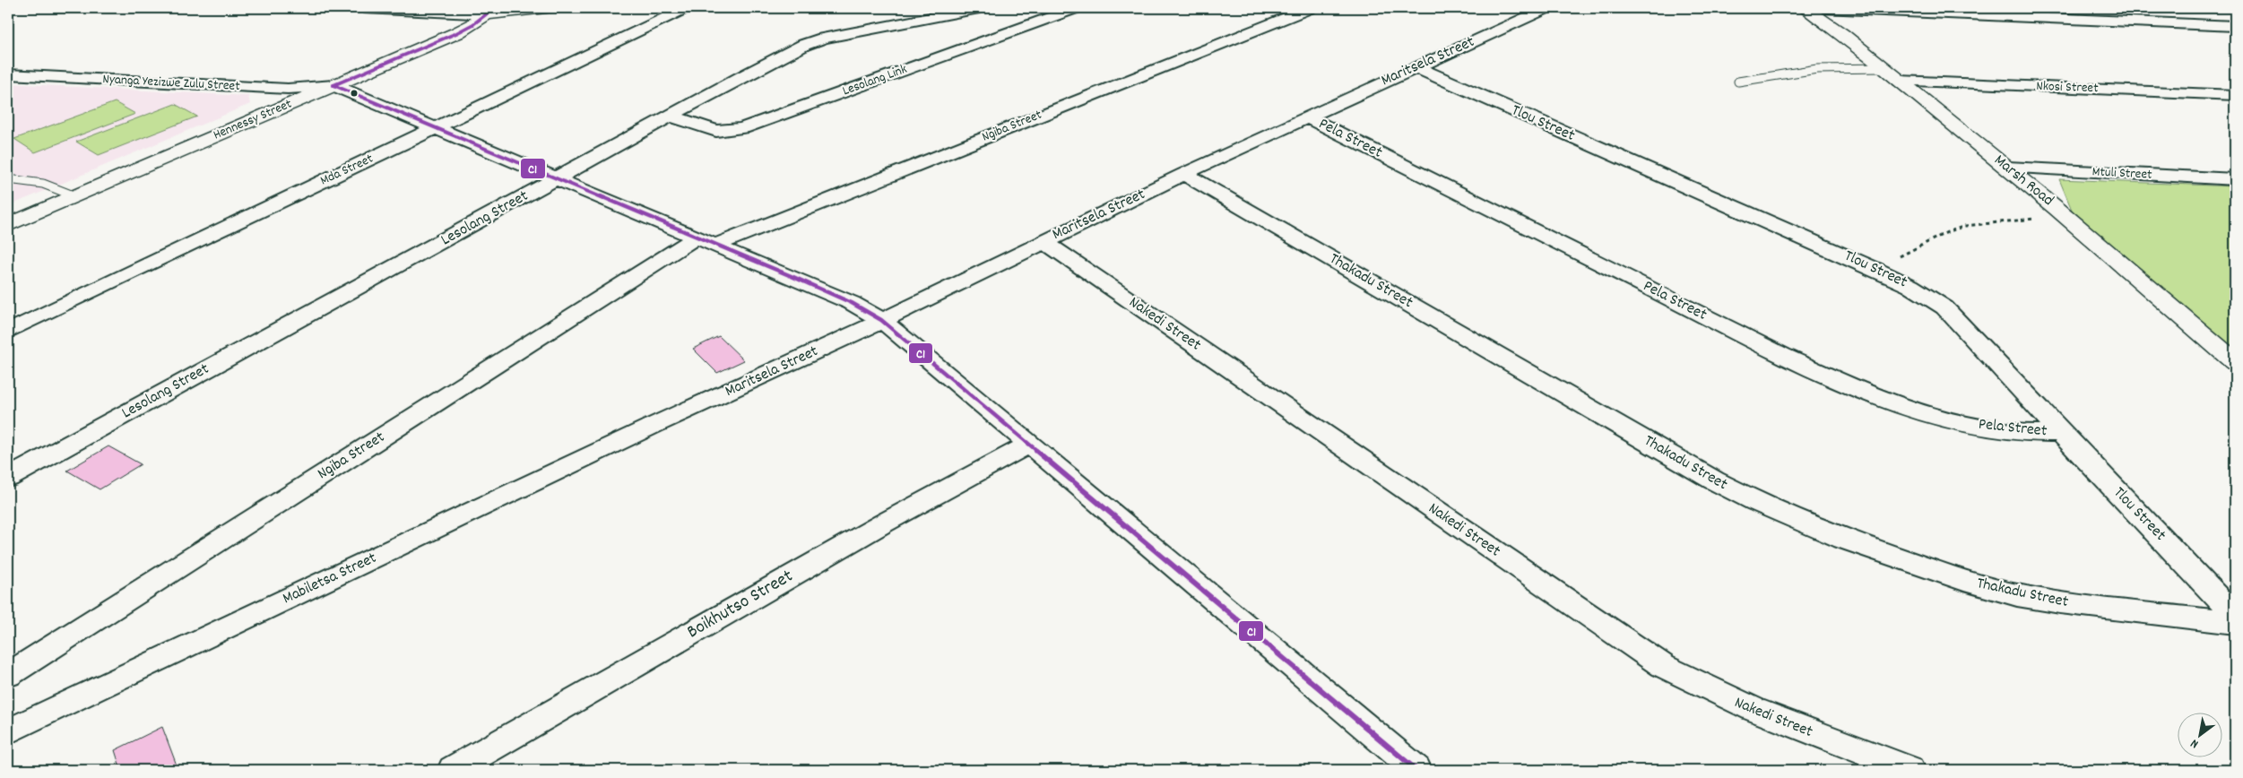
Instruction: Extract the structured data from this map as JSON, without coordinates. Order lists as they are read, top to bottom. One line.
{"streets":{"street":["Maritsela Street","Lesolang Link","Nyanga Yezizwe Zulu Street","Nkosi Street","Hennessy Street","Tlou Street","Ngiba Street","Pela Street","Mda Street","Mtuli Street","Marsh Road","Lesolang Street","Thakadu Street","Nakedi Street","Mabiletsa Street","Boikhutso Street"]},"crossings":[["Maritsela Street","Tlou Street"],["Maritsela Street","Pela Street"],["Maritsela Street","Thakadu Street"],["Maritsela Street","Nakedi Street"],["Maritsela Street","Mabiletsa Street"],["Lesolang Link","Lesolang Street"],["Nyanga Yezizwe Zulu Street","Hennessy Street"],["Nkosi Street","Marsh Road"],["Tlou Street","Pela Street"],["Mtuli Street","Marsh Road"]],"lines":["transit line C1"],"north":"bottom left"}
